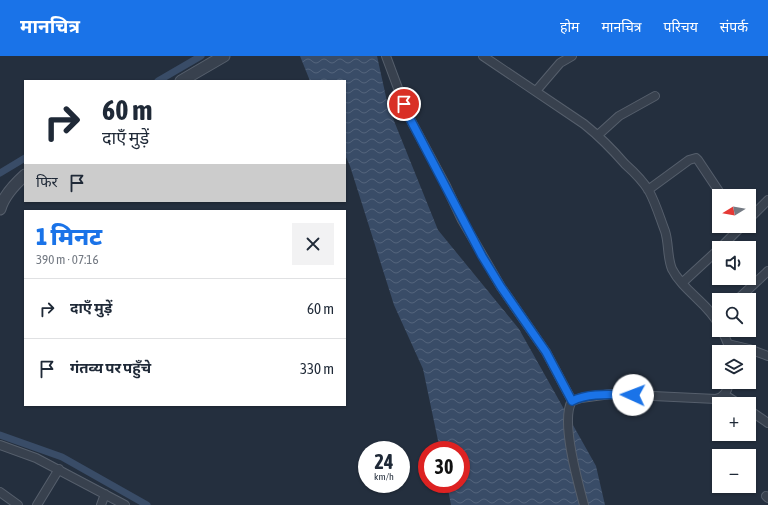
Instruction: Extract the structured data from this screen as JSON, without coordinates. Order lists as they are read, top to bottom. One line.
{"north":"left","page":{"header":"मानचित्र","nav":["होम","मानचित्र","परिचय","संपर्क"],"turn":["60 m","दाएँ मुड़ें"],"then":"फिर","map_buttons":["+","−"],"heading":["1 मिनट","390 m · 07:16"],"list":[{"name":"दाएँ मुड़ें","value":"60 m"},{"name":"गंतव्य पर पहुँचे","value":"330 m"}],"speed":"24 km/h","limit":"30"}}
